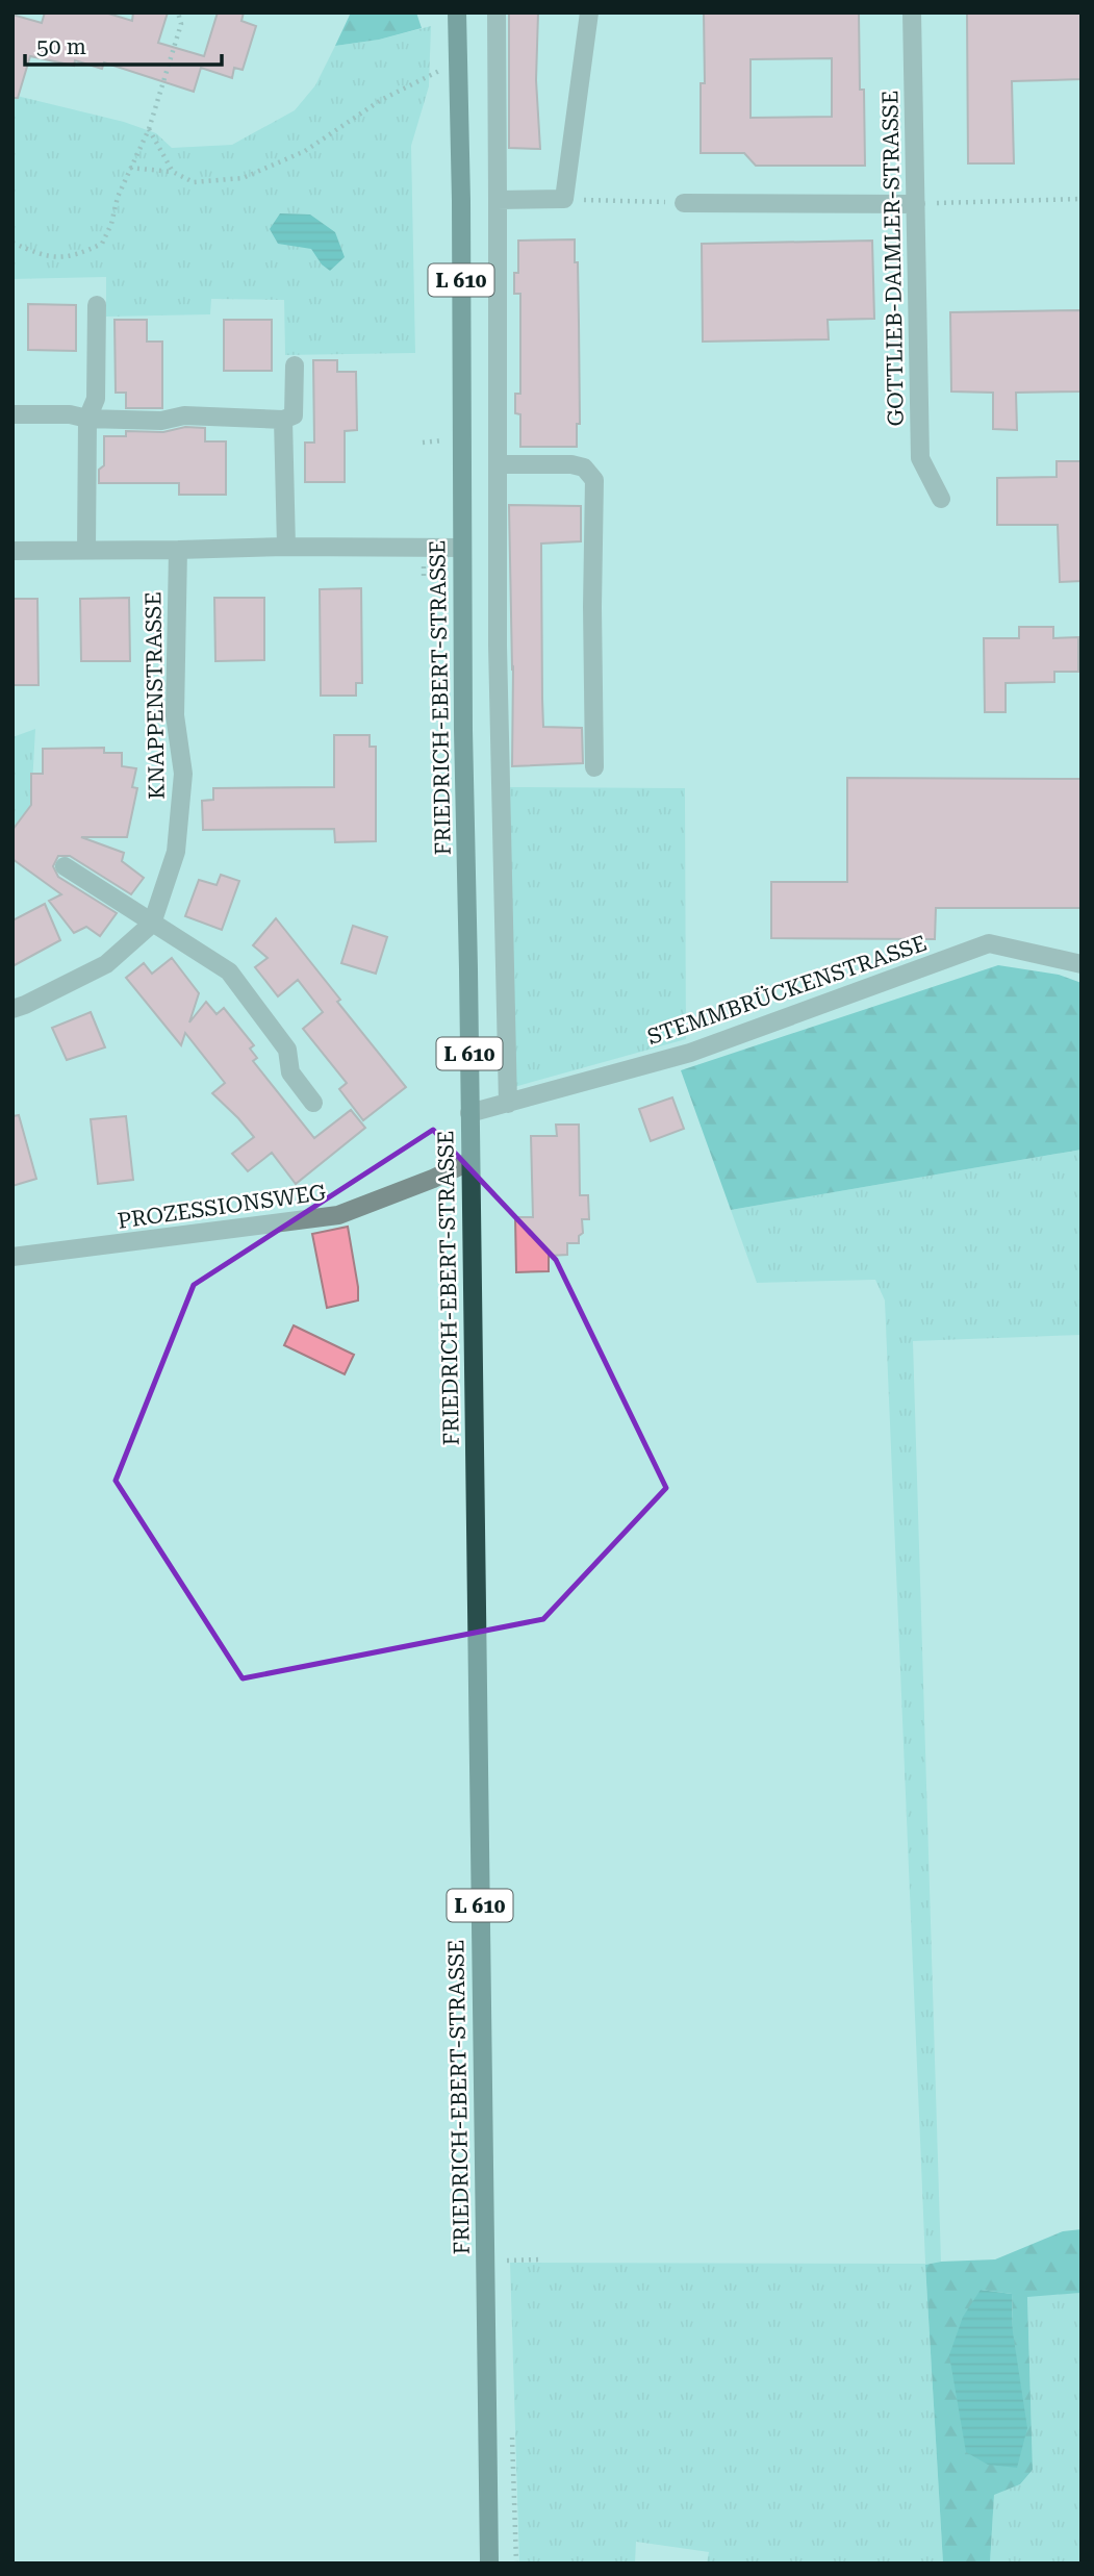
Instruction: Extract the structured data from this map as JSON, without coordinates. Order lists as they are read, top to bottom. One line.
{"streets":{"main road":["L 610","FRIEDRICH-EBERT-STRASSE"],"street":["GOTTLIEB-DAIMLER-STRASSE","KNAPPENSTRASSE","STEMMBRÜCKENSTRASSE","PROZESSIONSWEG"]},"crossings":[["FRIEDRICH-EBERT-STRASSE","PROZESSIONSWEG"]],"scale_bar":"50 m"}
